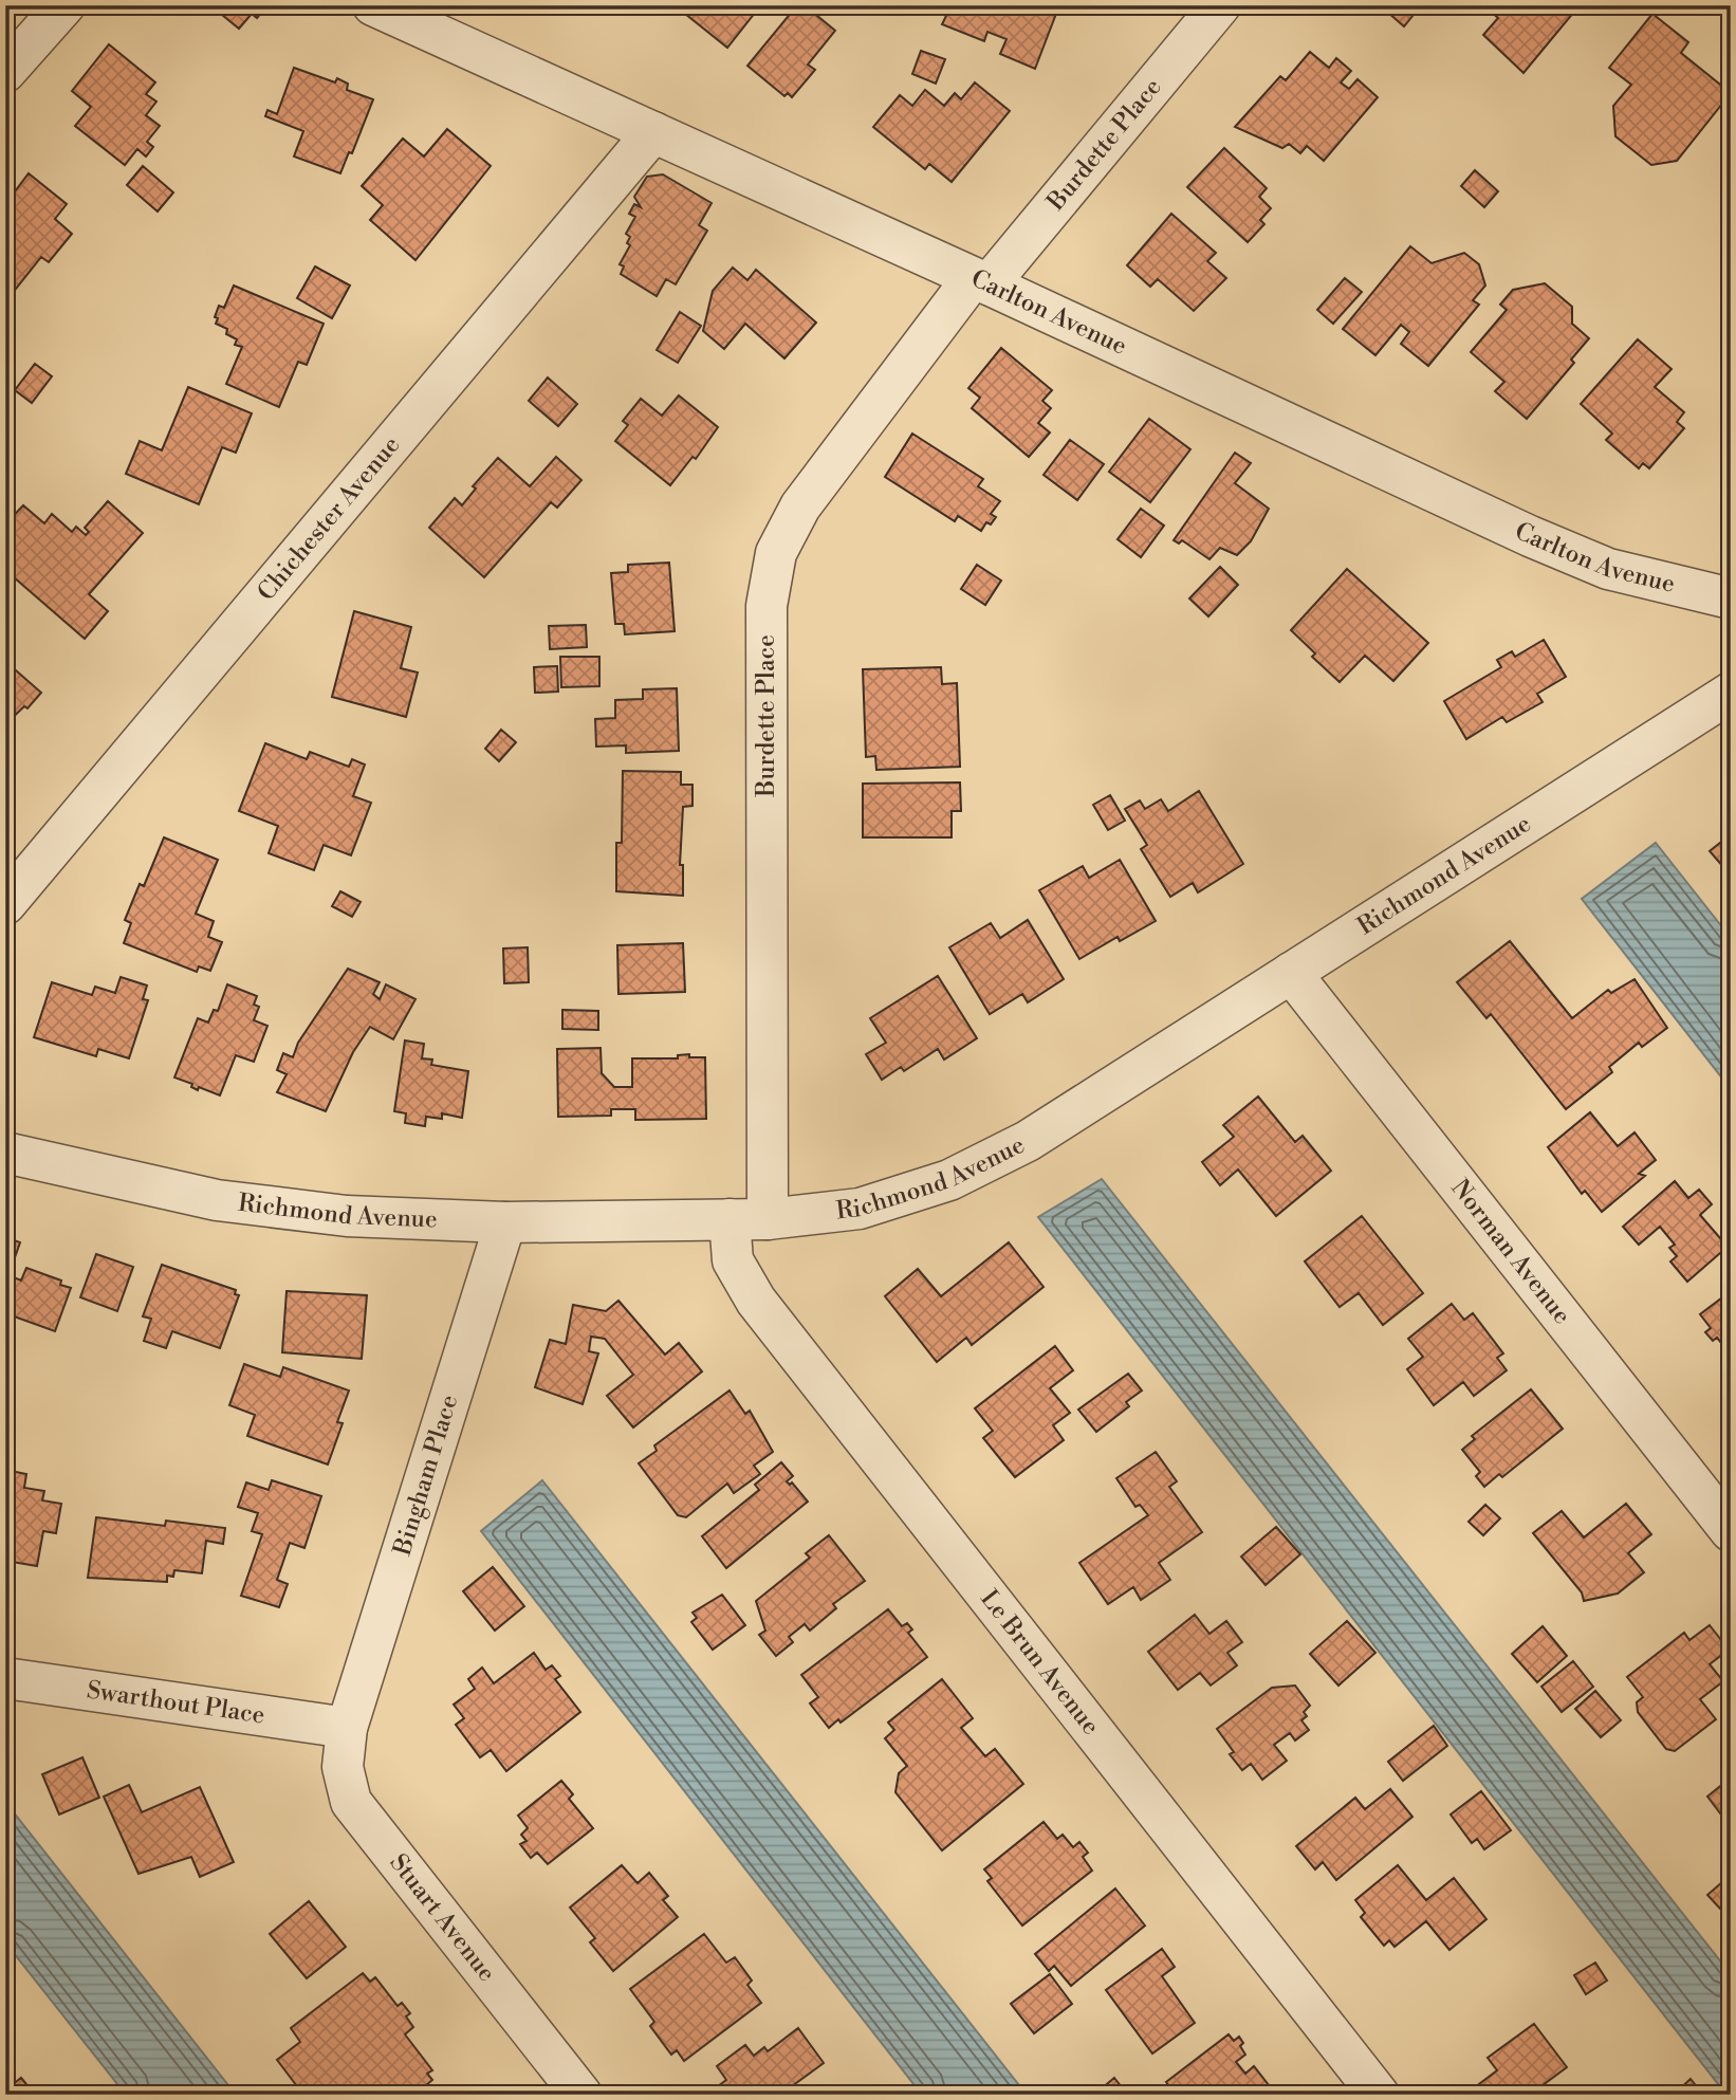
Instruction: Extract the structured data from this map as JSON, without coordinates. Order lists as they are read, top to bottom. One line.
{"streets":{"street":["Burdette Place","Carlton Avenue","Chichester Avenue","Richmond Avenue","Norman Avenue","Bingham Place","Le Brun Avenue","Swarthout Place","Stuart Avenue"]},"crossings":[["Burdette Place","Carlton Avenue"],["Burdette Place","Richmond Avenue"],["Burdette Place","Le Brun Avenue"],["Carlton Avenue","Chichester Avenue"],["Richmond Avenue","Norman Avenue"],["Richmond Avenue","Bingham Place"],["Richmond Avenue","Le Brun Avenue"],["Bingham Place","Swarthout Place"],["Bingham Place","Stuart Avenue"],["Swarthout Place","Stuart Avenue"]]}
